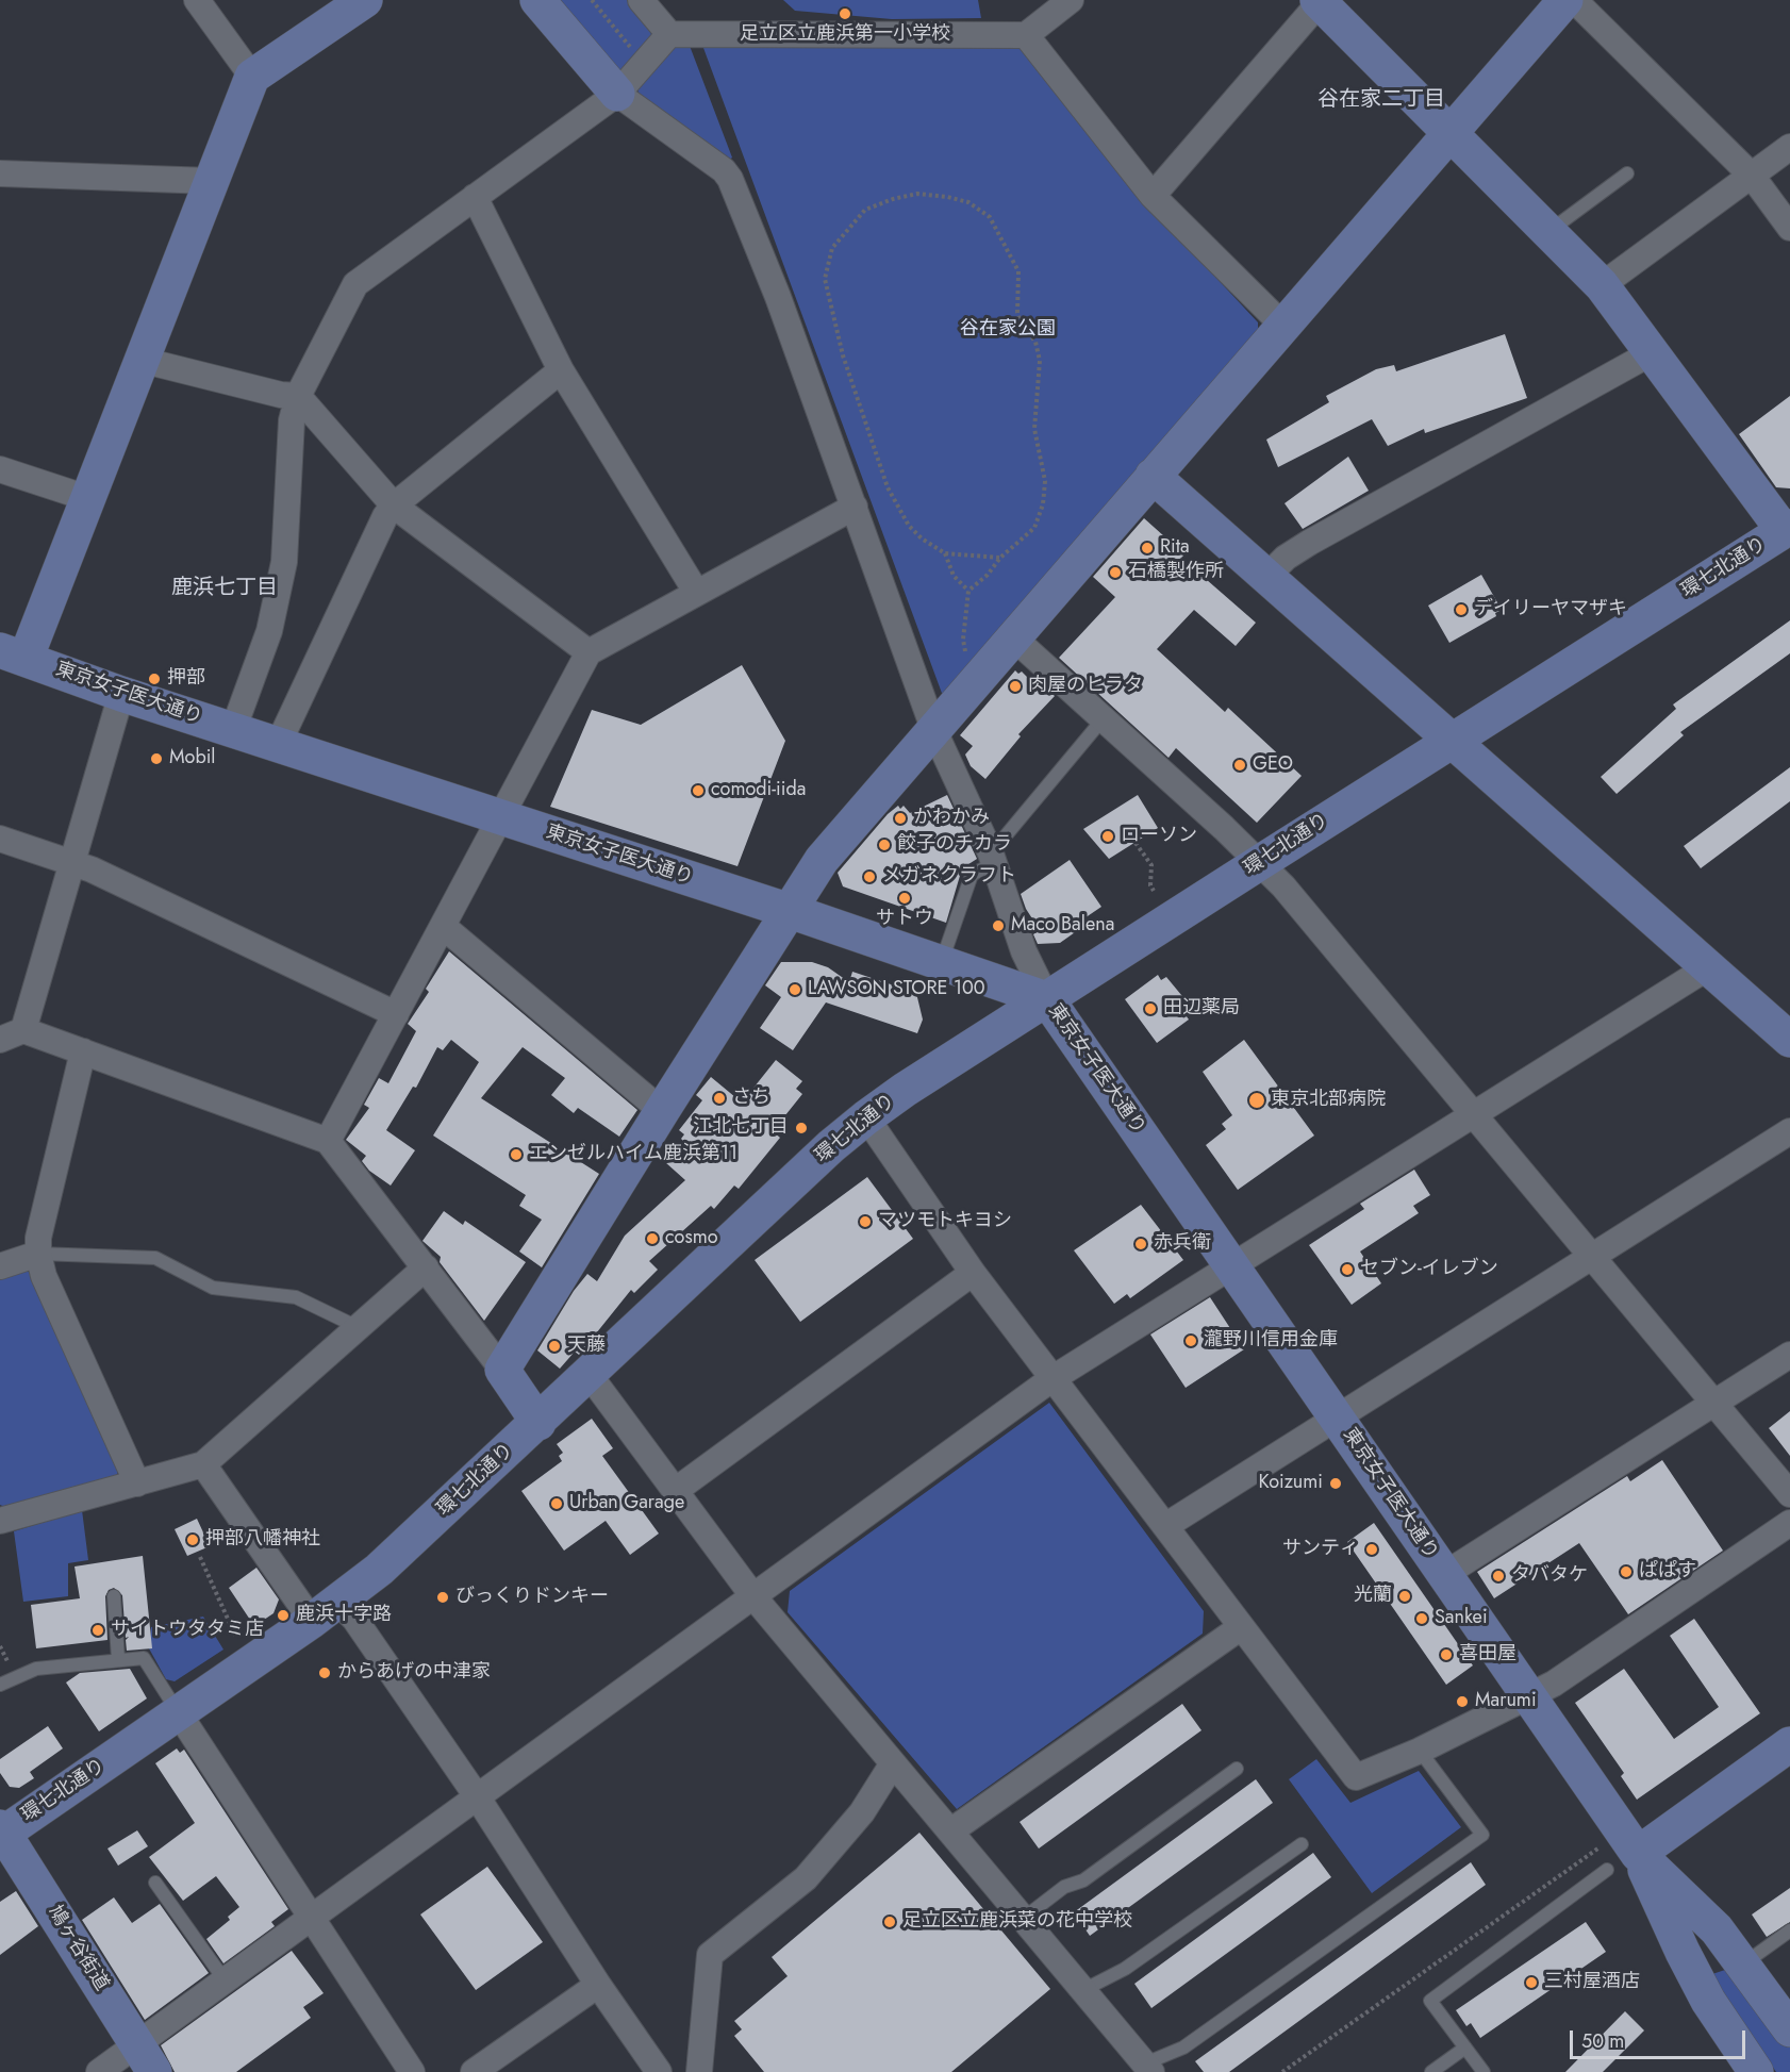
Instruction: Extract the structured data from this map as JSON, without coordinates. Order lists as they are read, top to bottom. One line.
{"streets":{"street":["環七北通り","東京女子医大通り","鳩ヶ谷街道"]},"crossings":[["環七北通り","東京女子医大通り"],["環七北通り","鳩ヶ谷街道"]],"districts":["谷在家二丁目","鹿浜七丁目"],"parks":["谷在家公園"],"places":["足立区立鹿浜第一小学校","Rita","石橋製作所","デイリーヤマザキ","押部","肉屋のヒラタ","Mobil","GEO","comodi-iida","かわかみ","ローソン","餃子のチカラ","メガネクラフト","サトウ","Maco Balena","LAWSON STORE 100","田辺薬局","さち","東京北部病院","江北七丁目","エンゼルハイム鹿浜第11","マツモトキヨシ","cosmo","赤兵衛","セブン-イレブン","瀧野川信用金庫","天藤","Koizumi","Urban Garage","押部八幡神社","サンティ","ぱぱす","タバタケ","光蘭","びっくりドンキー","鹿浜十字路","Sankei","サイトウタタミ店","喜田屋","からあげの中津家","Marumi","足立区立鹿浜菜の花中学校","三村屋酒店"],"scale_bar":"50 m"}
